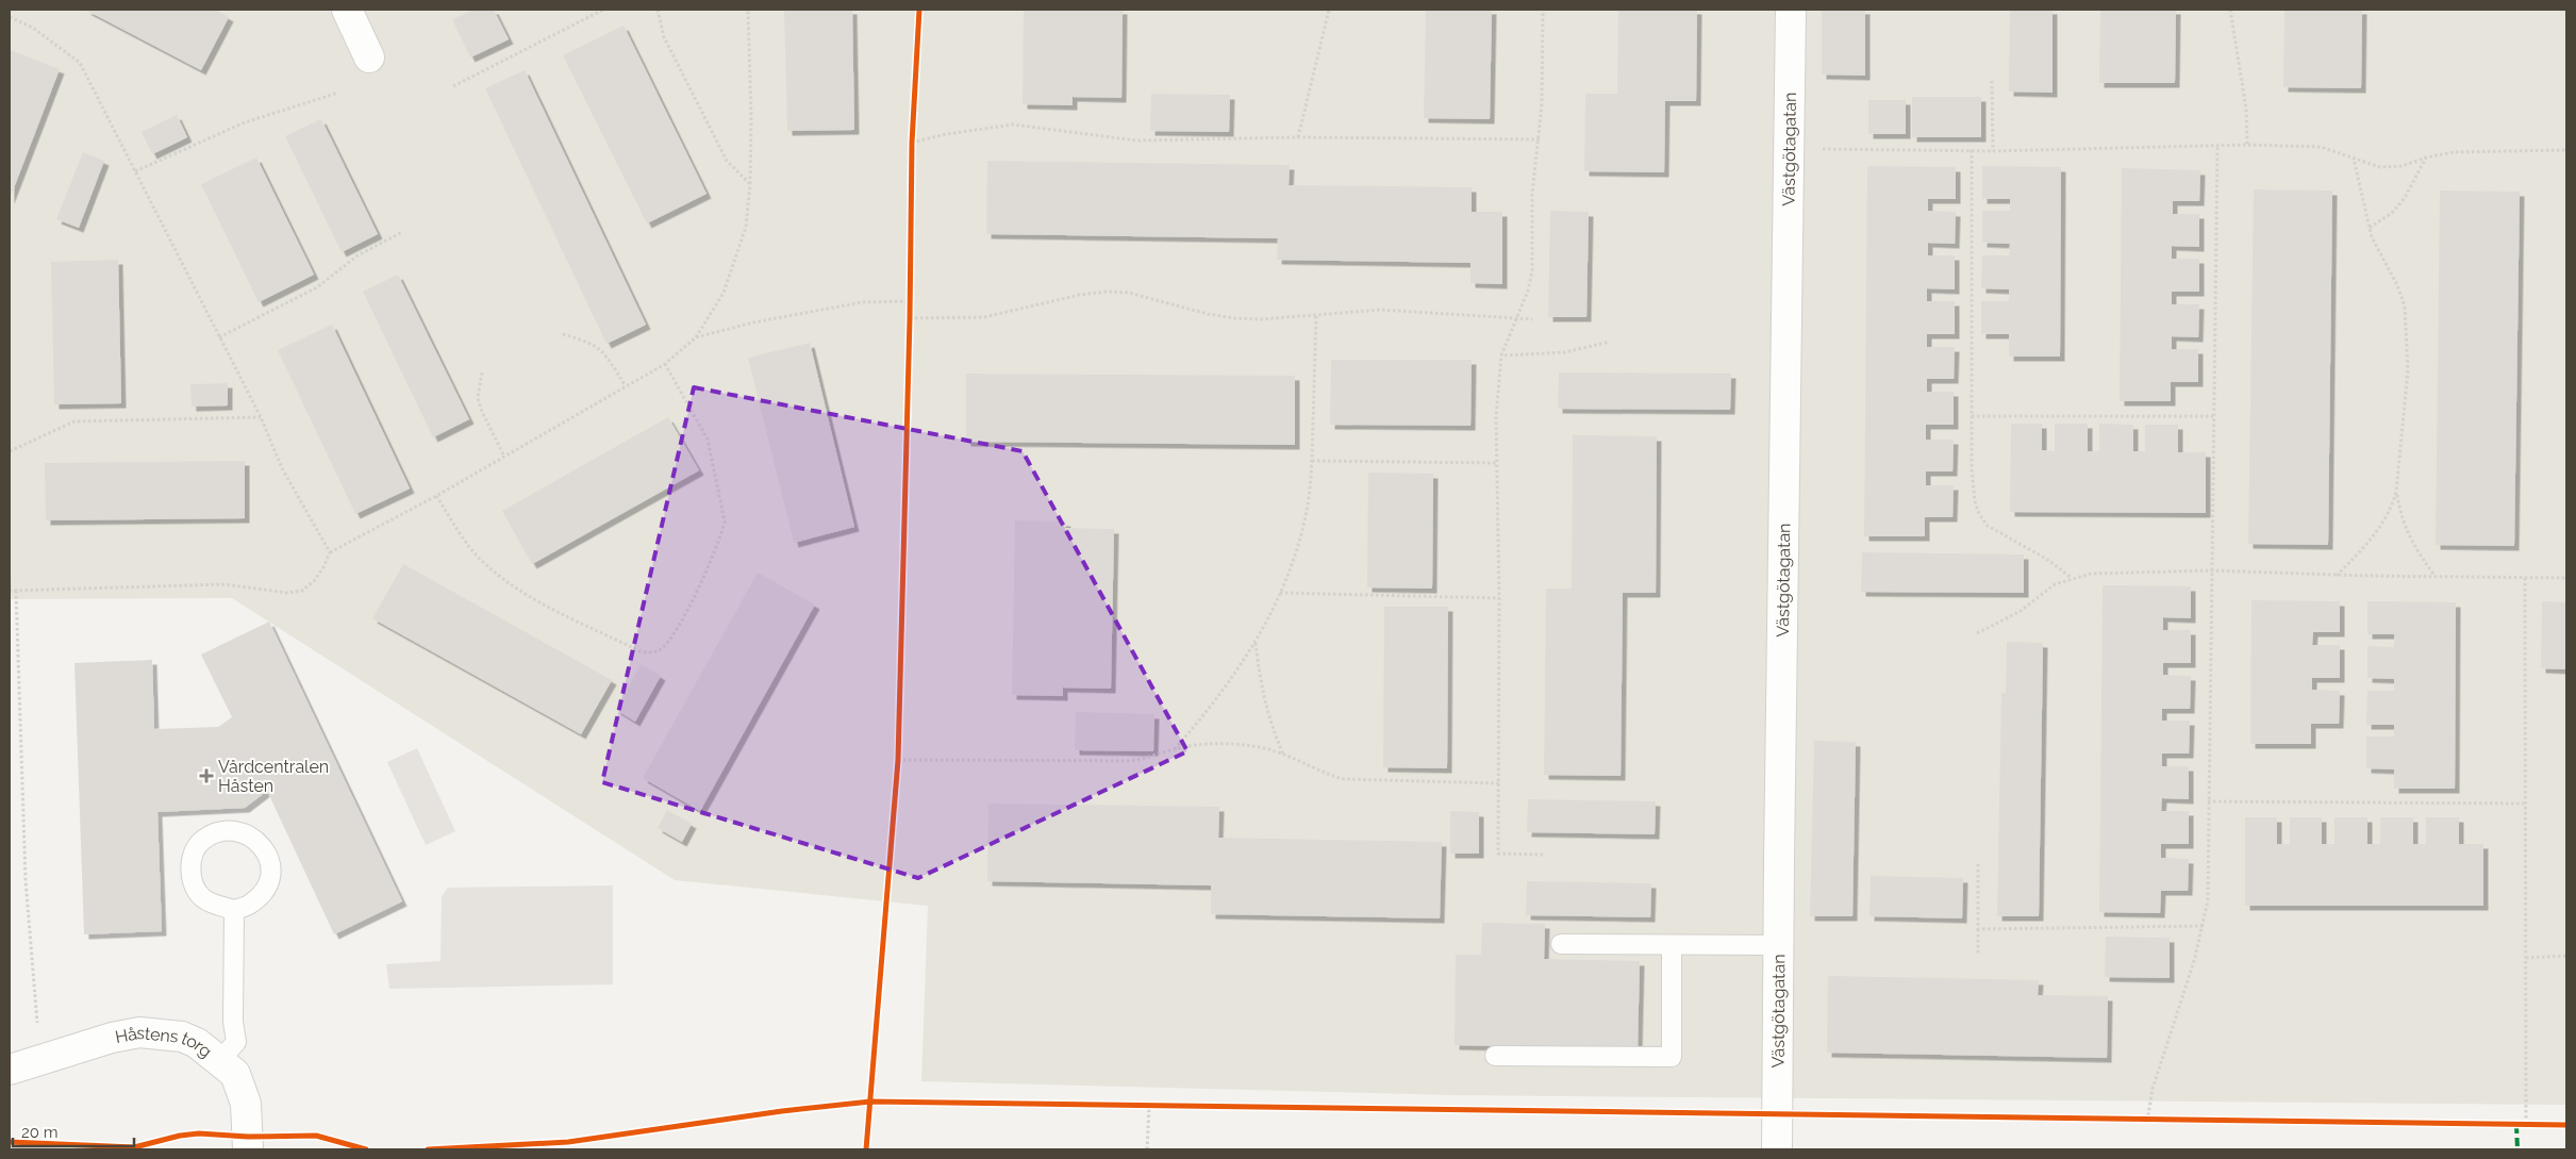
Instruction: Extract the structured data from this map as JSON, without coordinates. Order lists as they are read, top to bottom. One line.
{"streets":{"street":["Västgötagatan","Håstens torg"]},"places":{"health":["Vårdcentralen Håsten"]},"scale_bar":"20 m"}
